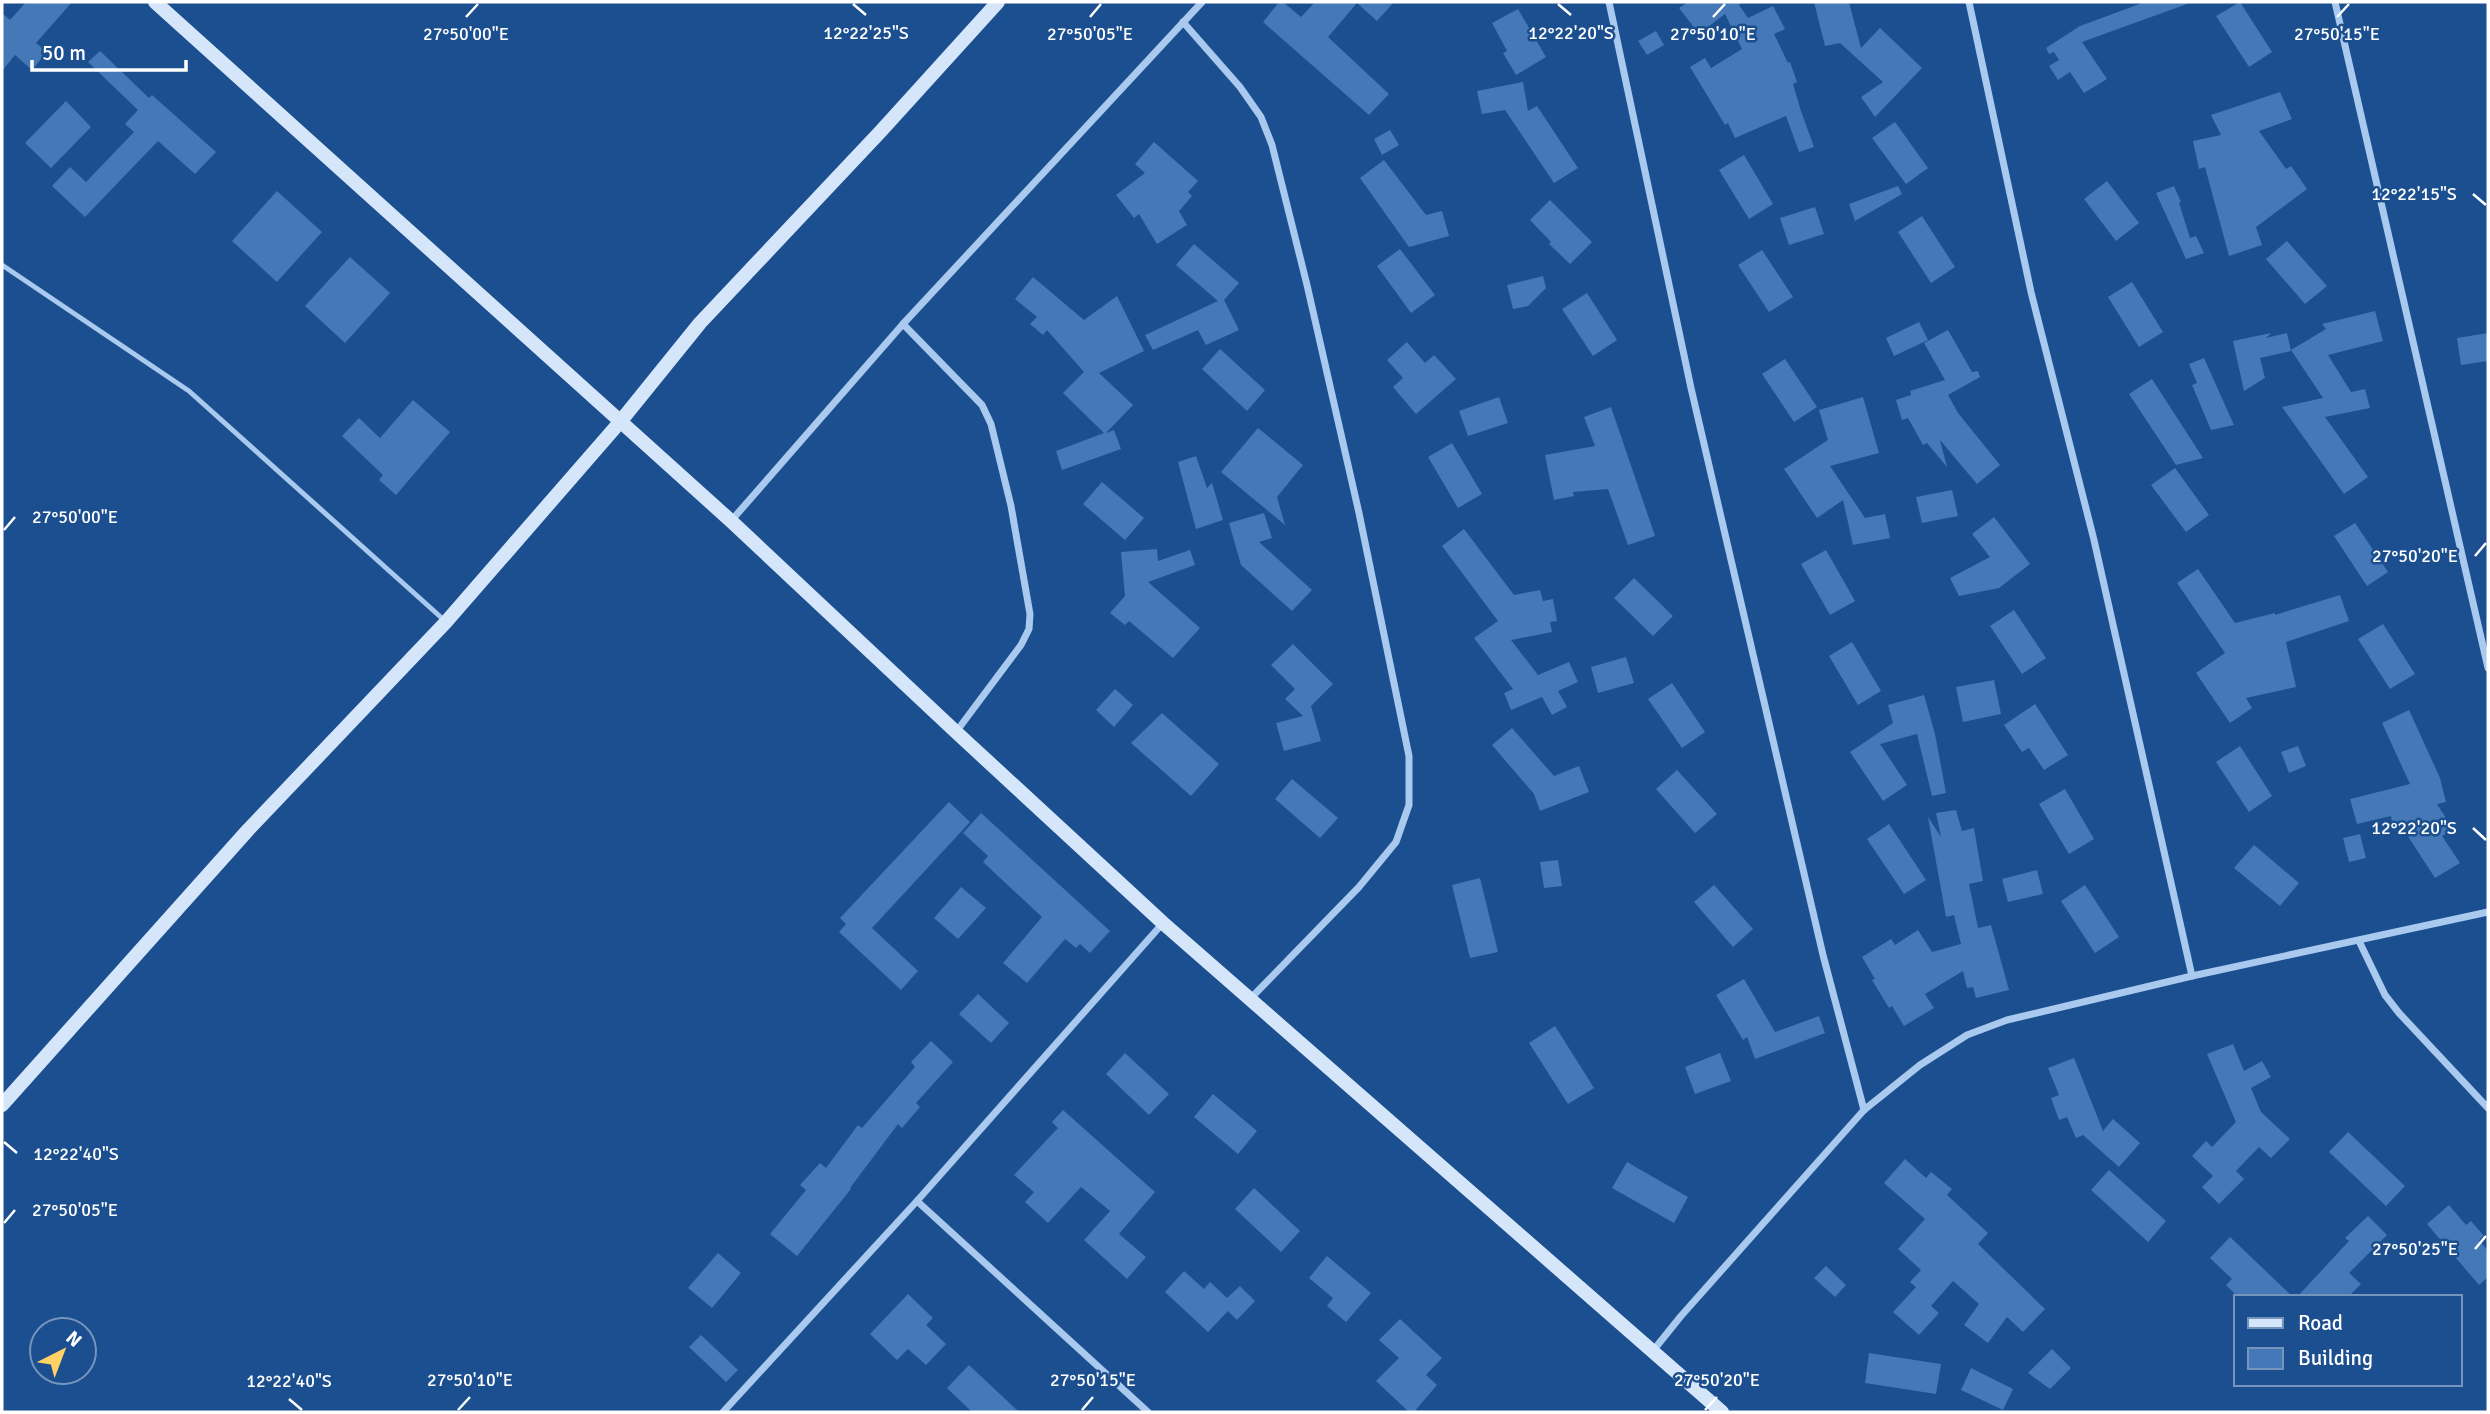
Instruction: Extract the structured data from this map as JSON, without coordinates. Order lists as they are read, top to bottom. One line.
{"legend":["Road","Building"],"scale_bar":"50 m","north":"top right","coordinates":["12°22'25\"S","12°22'20\"S","27°50'00\"E","27°50'05\"E","27°50'10\"E","27°50'15\"E","12°22'15\"S","27°50'20\"E","12°22'40\"S","27°50'25\"E"]}
